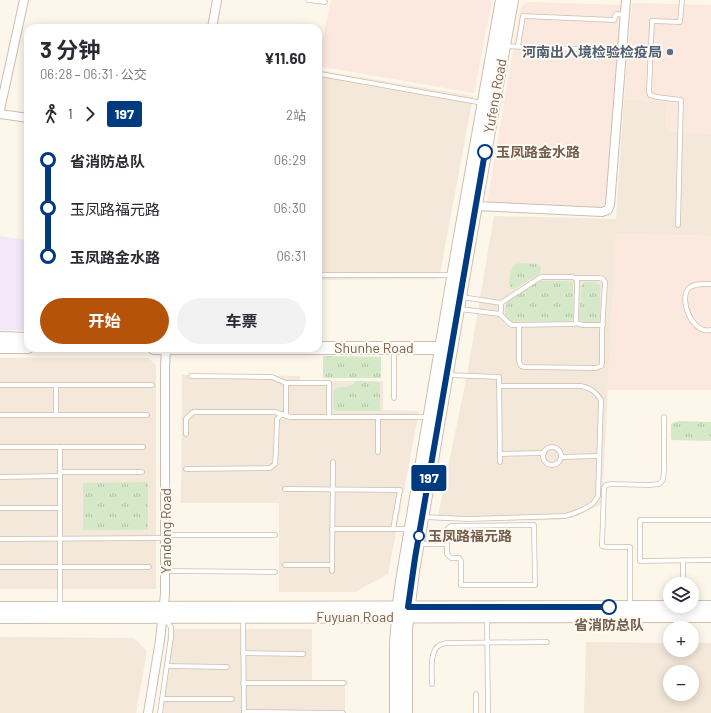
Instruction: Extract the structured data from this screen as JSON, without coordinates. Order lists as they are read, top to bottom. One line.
{"streets":{"street":["Yufeng Road","Shunhe Road","Yandong Road","Fuyuan Road"]},"crossings":[["Yufeng Road","Shunhe Road"],["Yufeng Road","Fuyuan Road"],["Yandong Road","Fuyuan Road"]],"places":["河南出入境检验检疫局","玉凤路金水路","玉凤路福元路","省消防总队"],"lines":["bus line 197"],"page":{"on_map":"197","heading":["3 分钟","06:28 – 06:31 · 公交","¥11.60"],"legs":["1","197","2站"],"list":[{"name":"省消防总队","value":"06:29"},{"name":"玉凤路福元路","value":"06:30"},{"name":"玉凤路金水路","value":"06:31"}],"buttons":["开始","车票"],"map_buttons":["+","−"]}}
